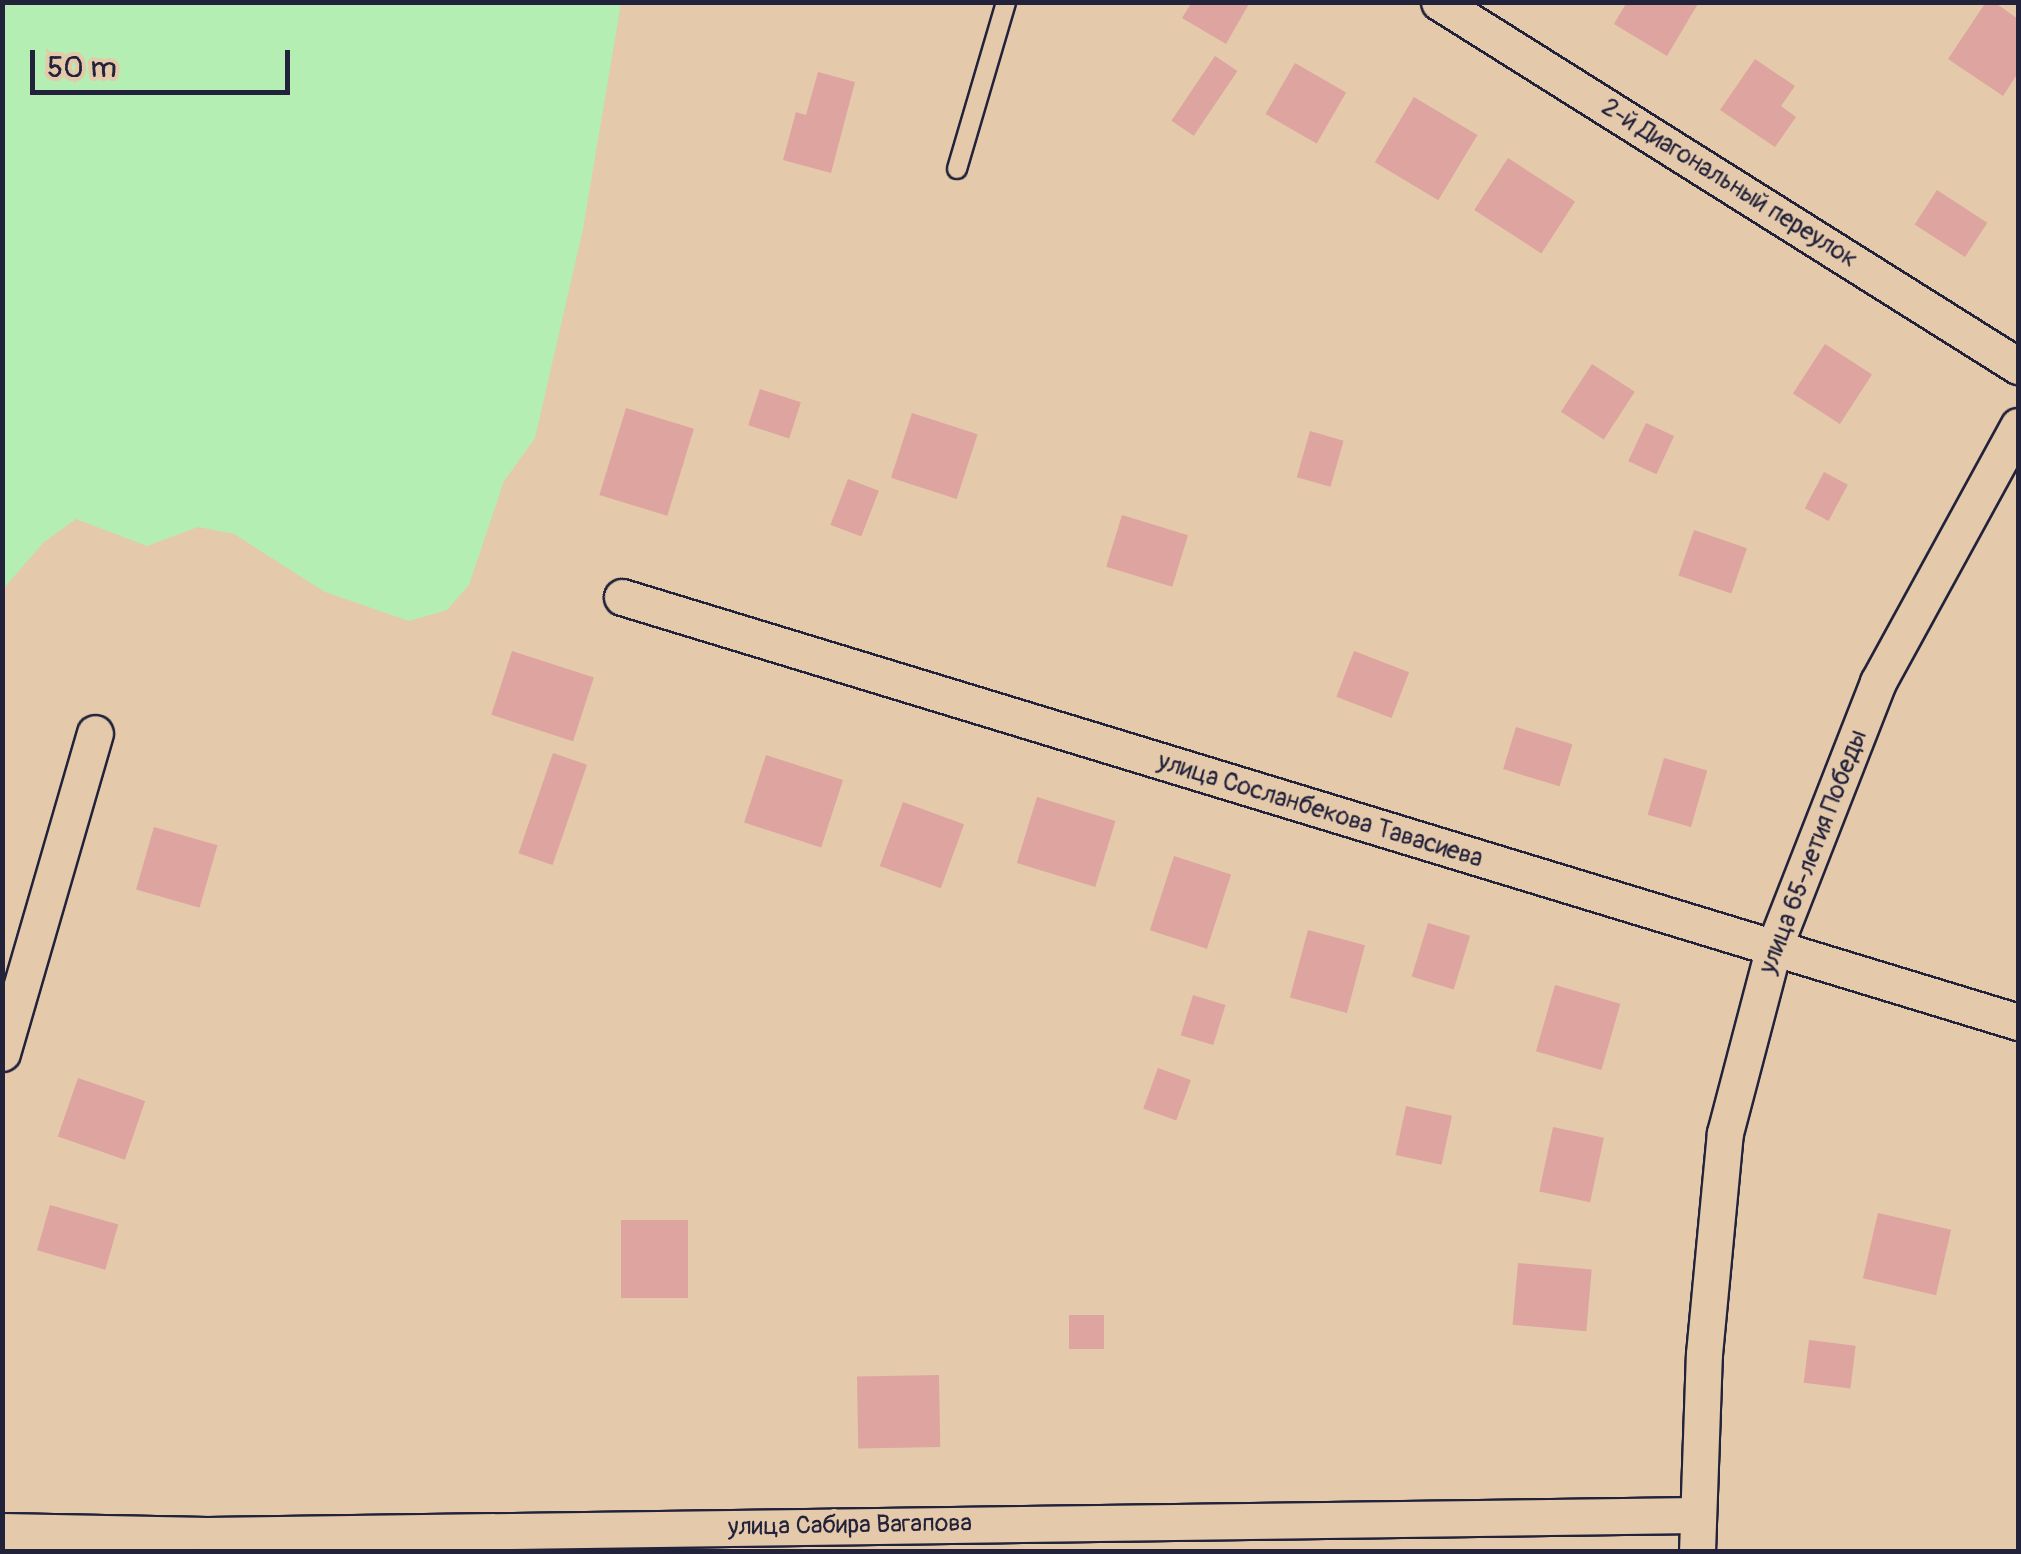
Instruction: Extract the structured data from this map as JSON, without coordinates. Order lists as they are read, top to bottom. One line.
{"streets":{"street":["2-й Диагональный переулок","улица Сосланбекова Тавасиева","улица 65-летия Победы","улица Сабира Вагапова"]},"crossings":[["улица Сосланбекова Тавасиева","улица 65-летия Победы"],["улица 65-летия Победы","улица Сабира Вагапова"]],"scale_bar":"50 m"}
